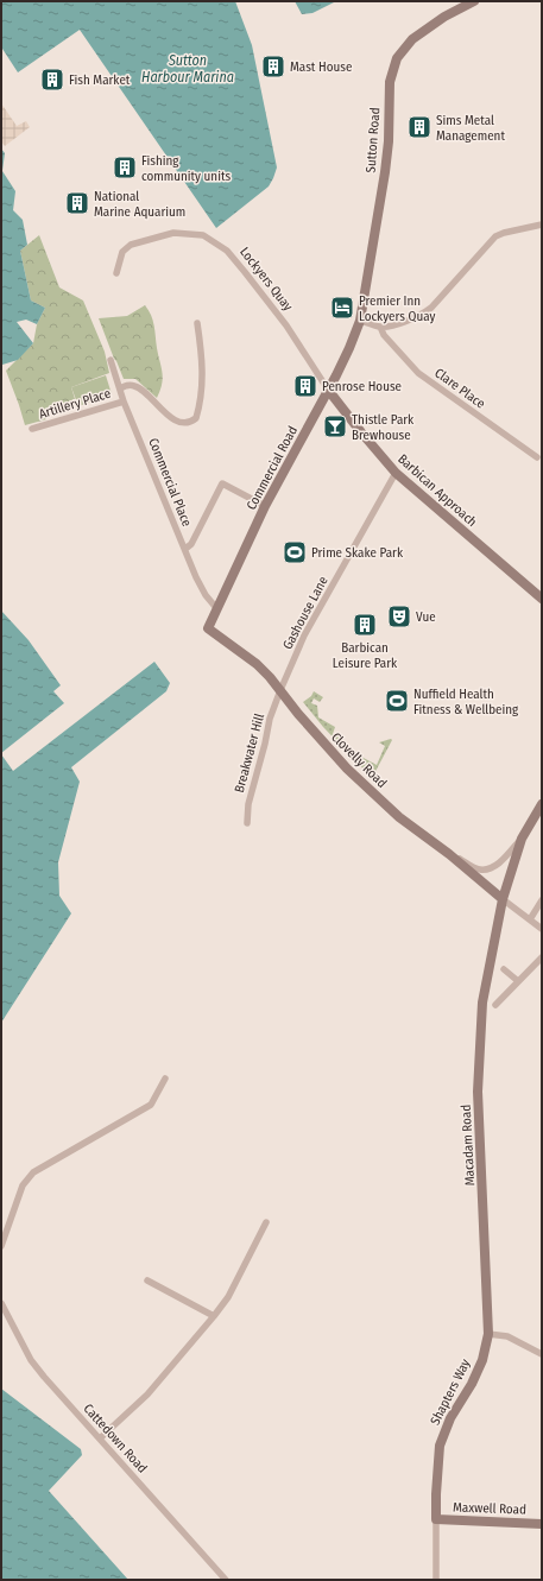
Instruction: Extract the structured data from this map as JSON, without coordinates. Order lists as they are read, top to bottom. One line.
{"streets":{"street":["Sutton Road","Lockyers Quay","Clare Place","Artillery Place","Commercial Road","Commercial Place","Barbican Approach","Gashouse Lane","Breakwater Hill","Clovelly Road","Macadam Road","Shapters Way","Cattedown Road","Maxwell Road"]},"crossings":[["Sutton Road","Commercial Road"],["Lockyers Quay","Commercial Road"],["Lockyers Quay","Barbican Approach"],["Artillery Place","Commercial Place"],["Commercial Road","Commercial Place"],["Commercial Road","Barbican Approach"],["Commercial Road","Clovelly Road"],["Barbican Approach","Gashouse Lane"],["Gashouse Lane","Breakwater Hill"],["Gashouse Lane","Clovelly Road"],["Breakwater Hill","Clovelly Road"],["Clovelly Road","Macadam Road"],["Macadam Road","Shapters Way"],["Shapters Way","Maxwell Road"]],"water":["Sutton Harbour Marina"],"places":{"building":["Mast House","Fish Market","Sims Metal Management","Fishing community units","National Marine Aquarium","Penrose House","Barbican Leisure Park"],"hotel":["Premier Inn Lockyers Quay"],"bar":["Thistle Park Brewhouse"],"sports":["Prime Skake Park","Nuffield Health Fitness & Wellbeing"],"theatre":["Vue"]}}
